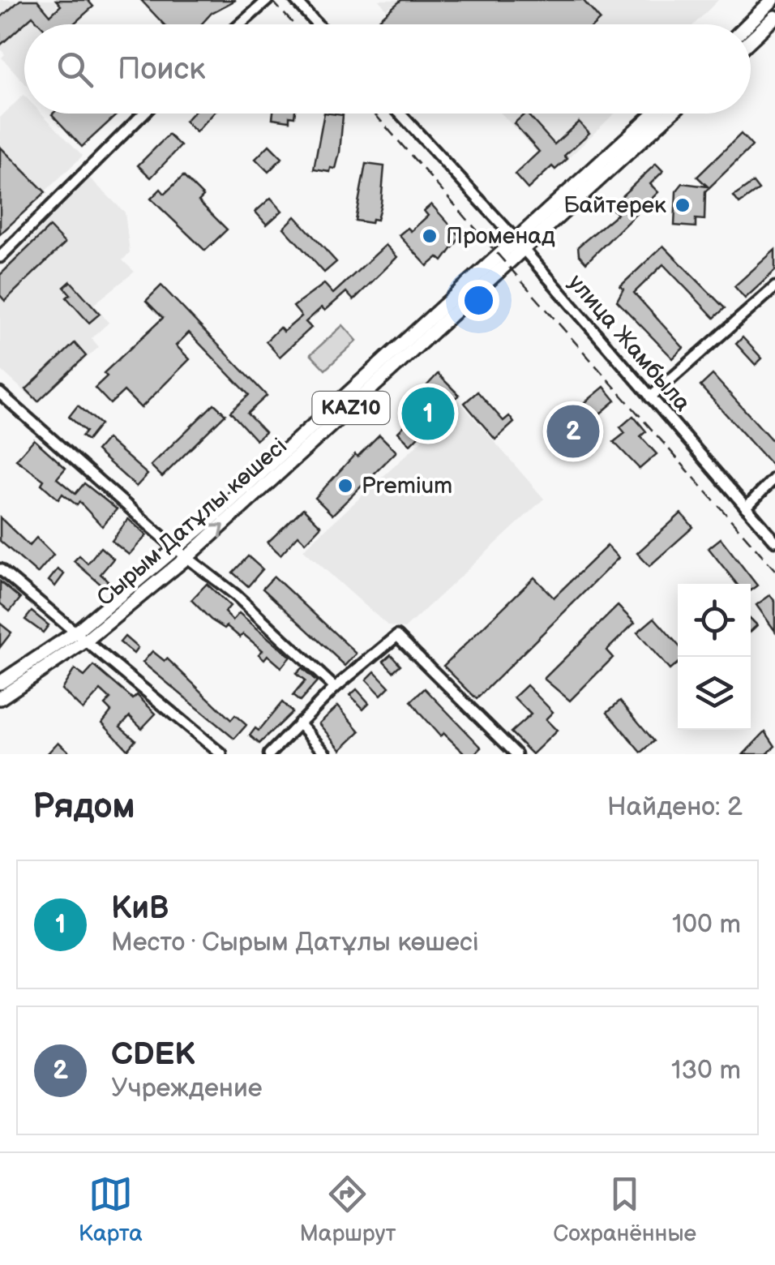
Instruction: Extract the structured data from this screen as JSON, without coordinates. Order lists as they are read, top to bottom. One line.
{"streets":{"highway":["KAZ10","Сырым Датұлы көшесі"],"street":["улица Жамбыла"]},"crossings":[["улица Жамбыла","Сырым Датұлы көшесі"]],"places":["Байтерек","Променад","Premium"],"page":{"search":"Поиск","pins":["1","2"],"heading":["Рядом","Найдено: 2"],"list":[{"mark":"1","name":"КиВ","note":"Место · Сырым Датұлы көшесі","value":"100 m"},{"mark":"2","name":"CDEK","note":"Учреждение","value":"130 m"}],"nav":["Карта","Маршрут","Сохранённые"]}}
